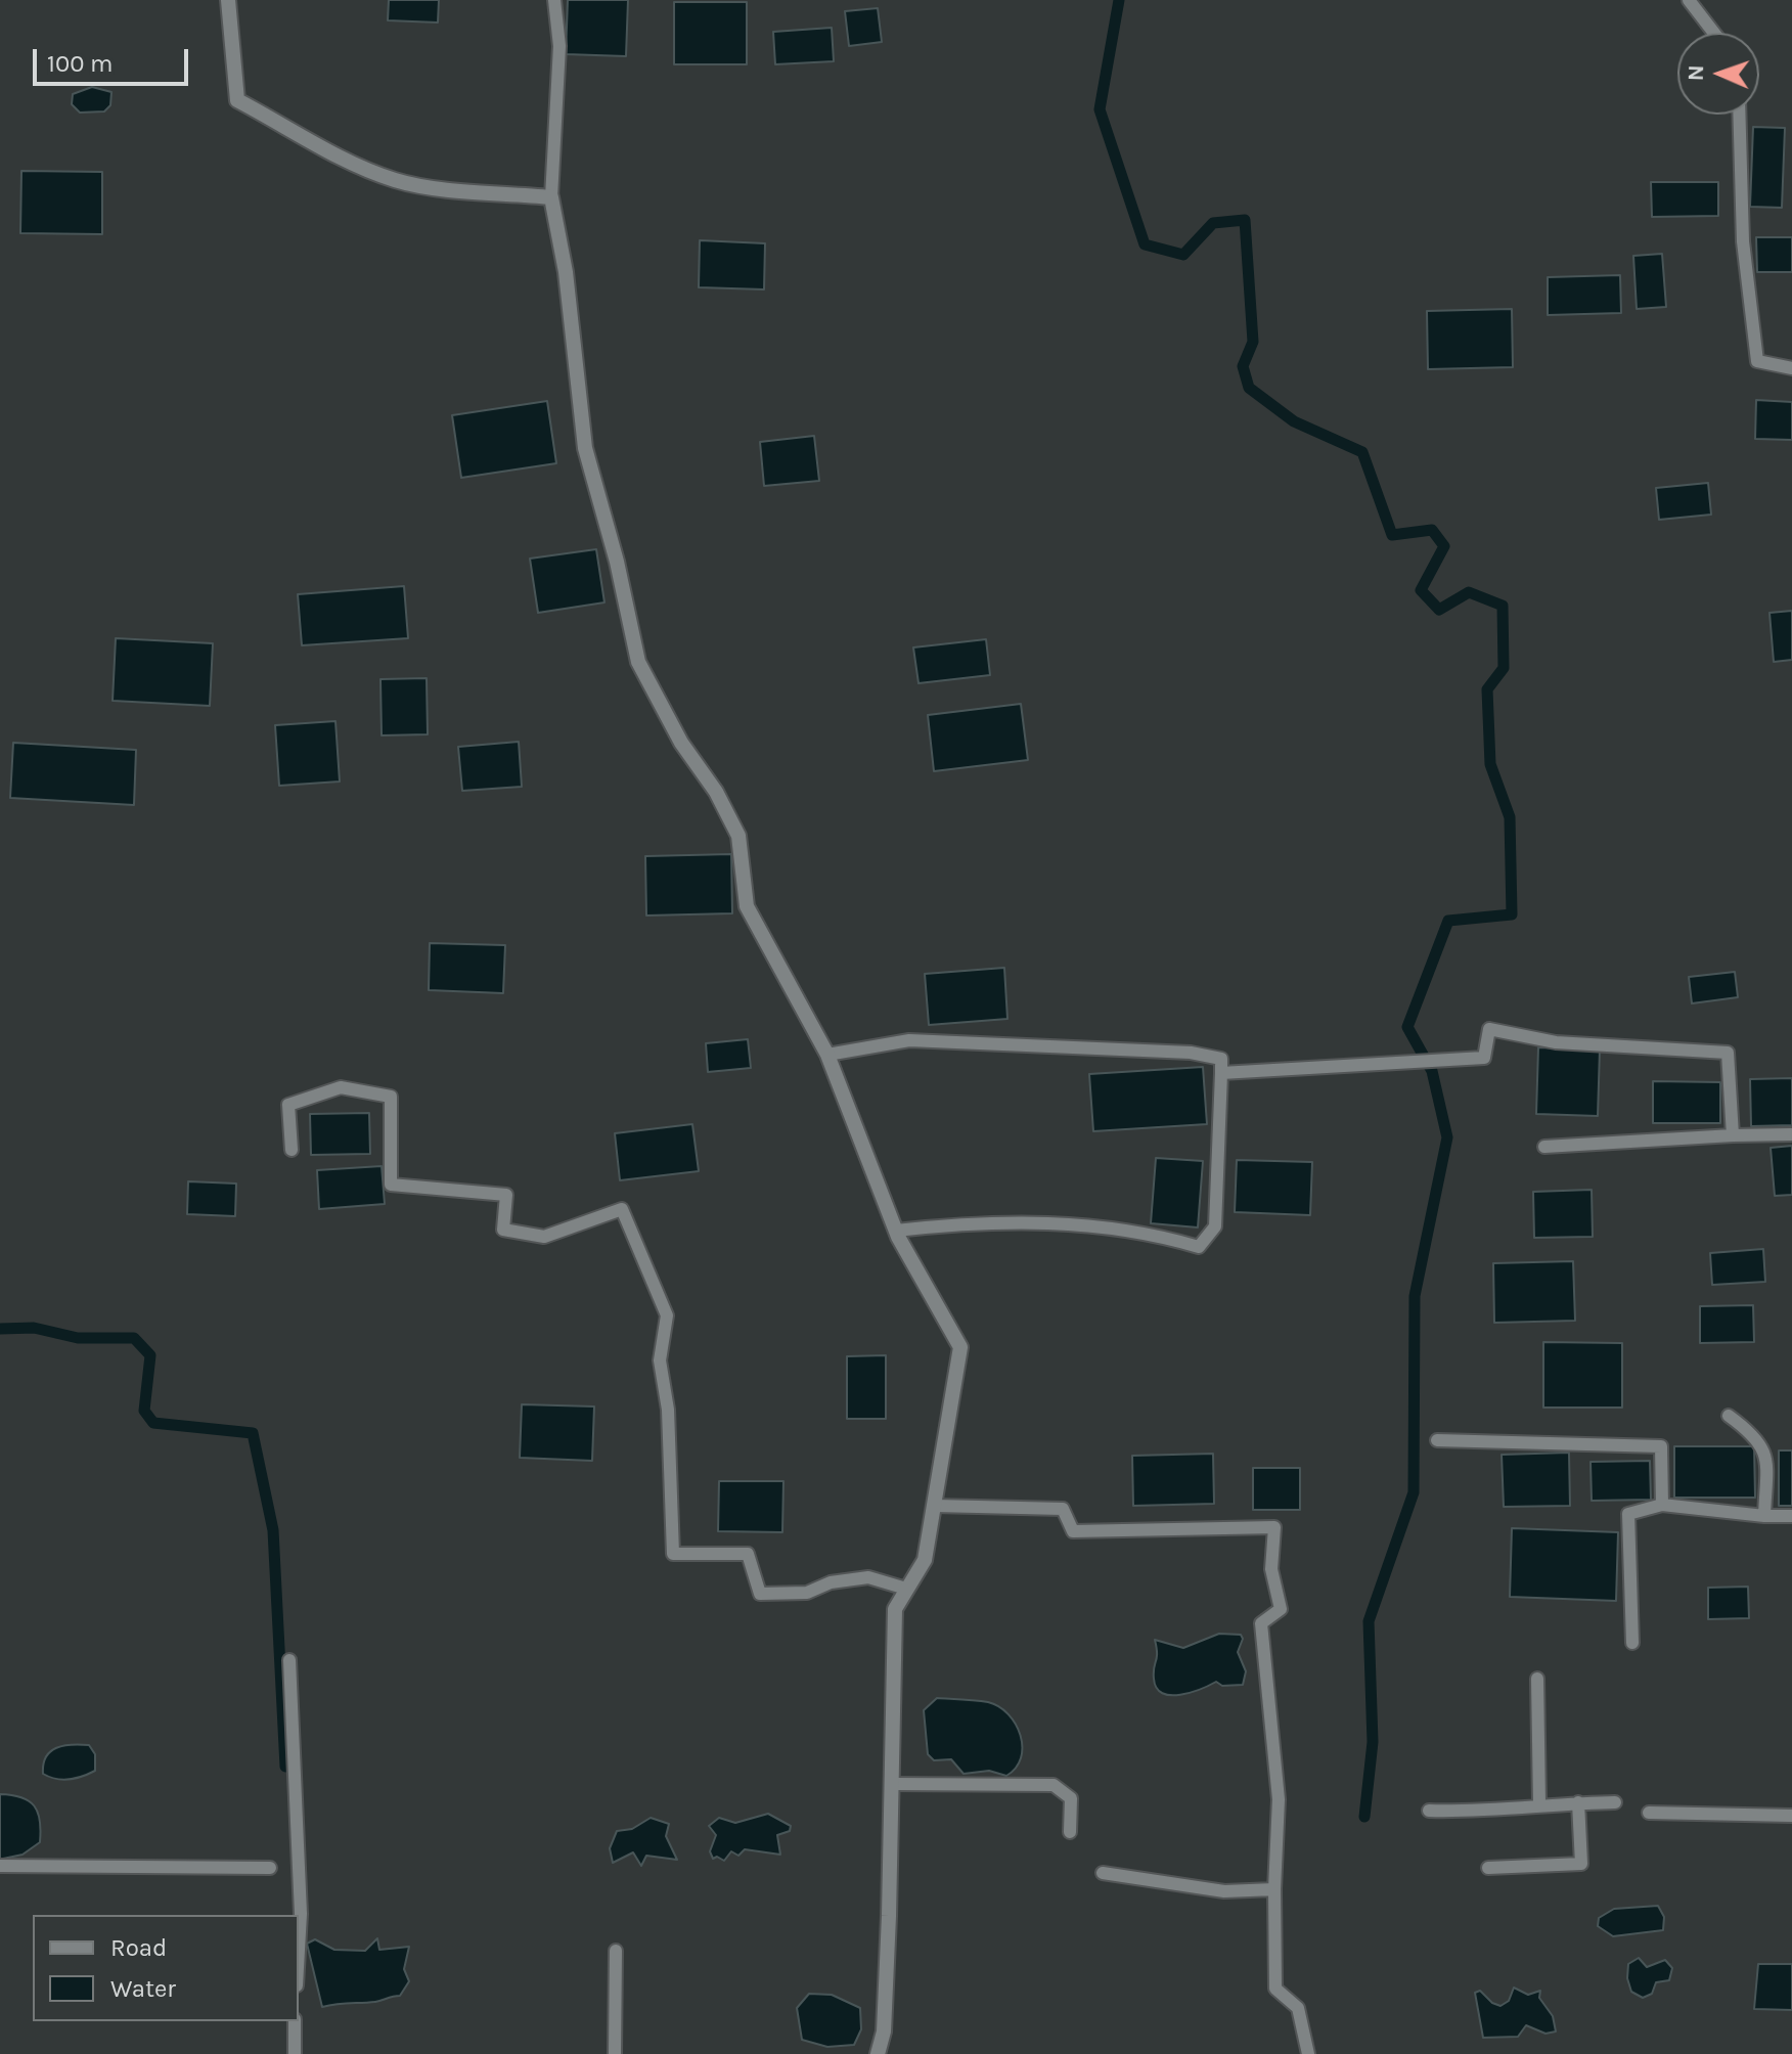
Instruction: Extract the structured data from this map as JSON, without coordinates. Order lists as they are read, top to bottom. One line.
{"legend":["Road","Water"],"scale_bar":"100 m","north":"left"}
